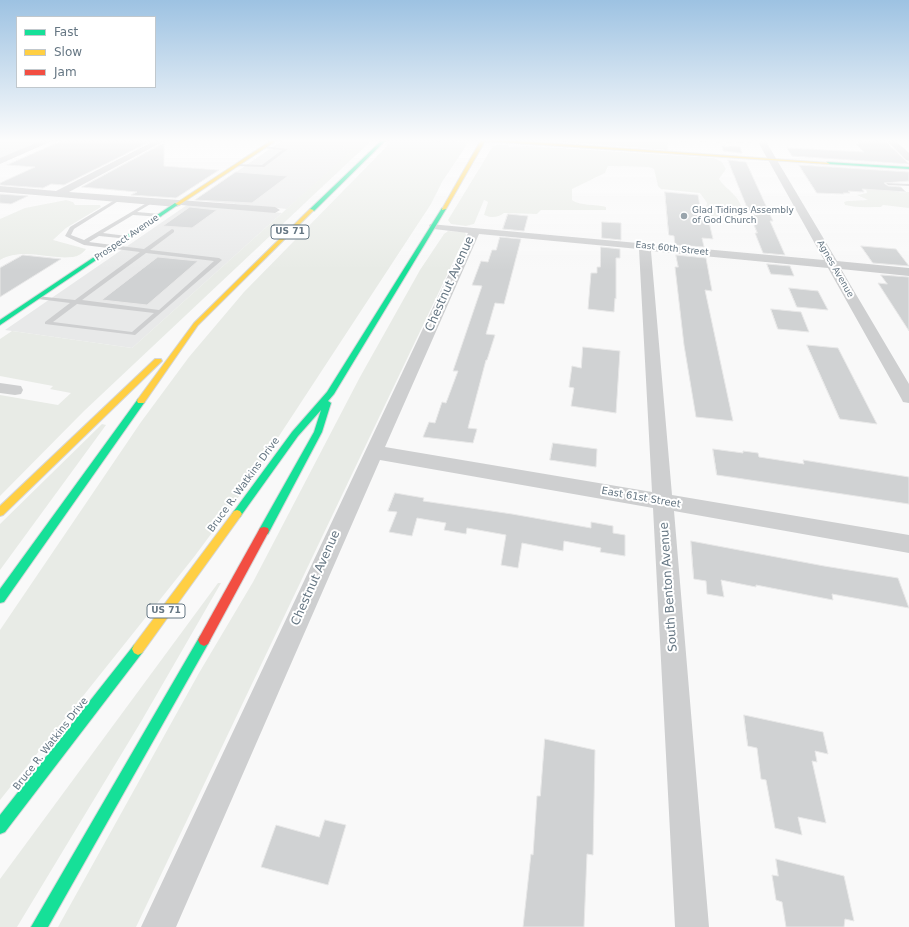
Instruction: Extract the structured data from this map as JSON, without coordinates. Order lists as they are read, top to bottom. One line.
{"streets":{"main road":["US 71","Prospect Avenue","Bruce R. Watkins Drive"],"street":["East 60th Street","Agnes Avenue","Chestnut Avenue","East 61st Street","South Benton Avenue"]},"crossings":[["East 60th Street","Agnes Avenue"],["East 60th Street","Chestnut Avenue"],["East 60th Street","Bruce R. Watkins Drive"],["East 60th Street","South Benton Avenue"],["Chestnut Avenue","East 61st Street"],["East 61st Street","South Benton Avenue"]],"places":["Glad Tidings Assembly of God Church"],"legend":["Fast","Slow","Jam"]}
